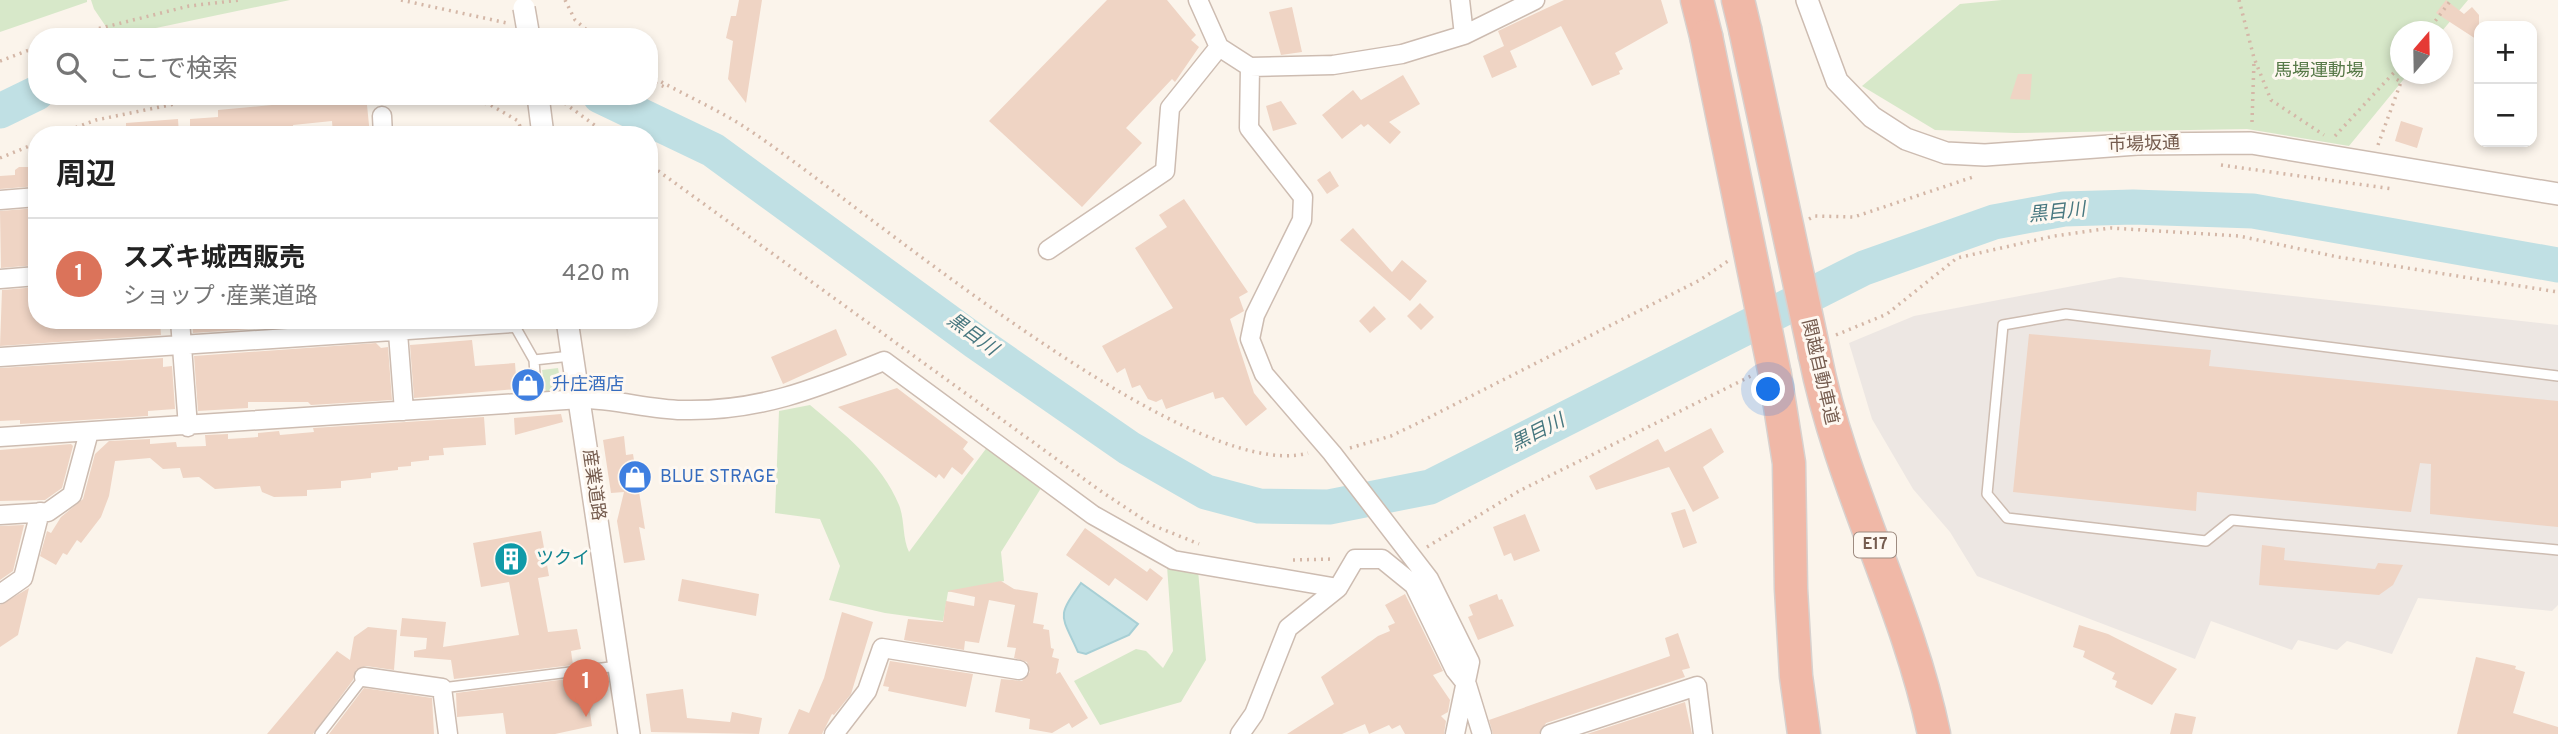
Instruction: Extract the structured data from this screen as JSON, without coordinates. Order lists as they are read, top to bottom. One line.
{"streets":{"highway":["関越自動車道","E17"],"street":["市場坂通","産業道路"]},"water":["黒目川"],"parks":["馬場運動場"],"places":{"shop":["升庄酒店","BLUE STRAGE"],"building":["ツクイ"]},"north":"top","page":{"map_buttons":["+","−"],"search":"ここで検索","heading":"周辺","list":[{"mark":"1","name":"スズキ城西販売","note":"ショップ · 産業道路","value":"420 m"}],"pins":"1"}}
